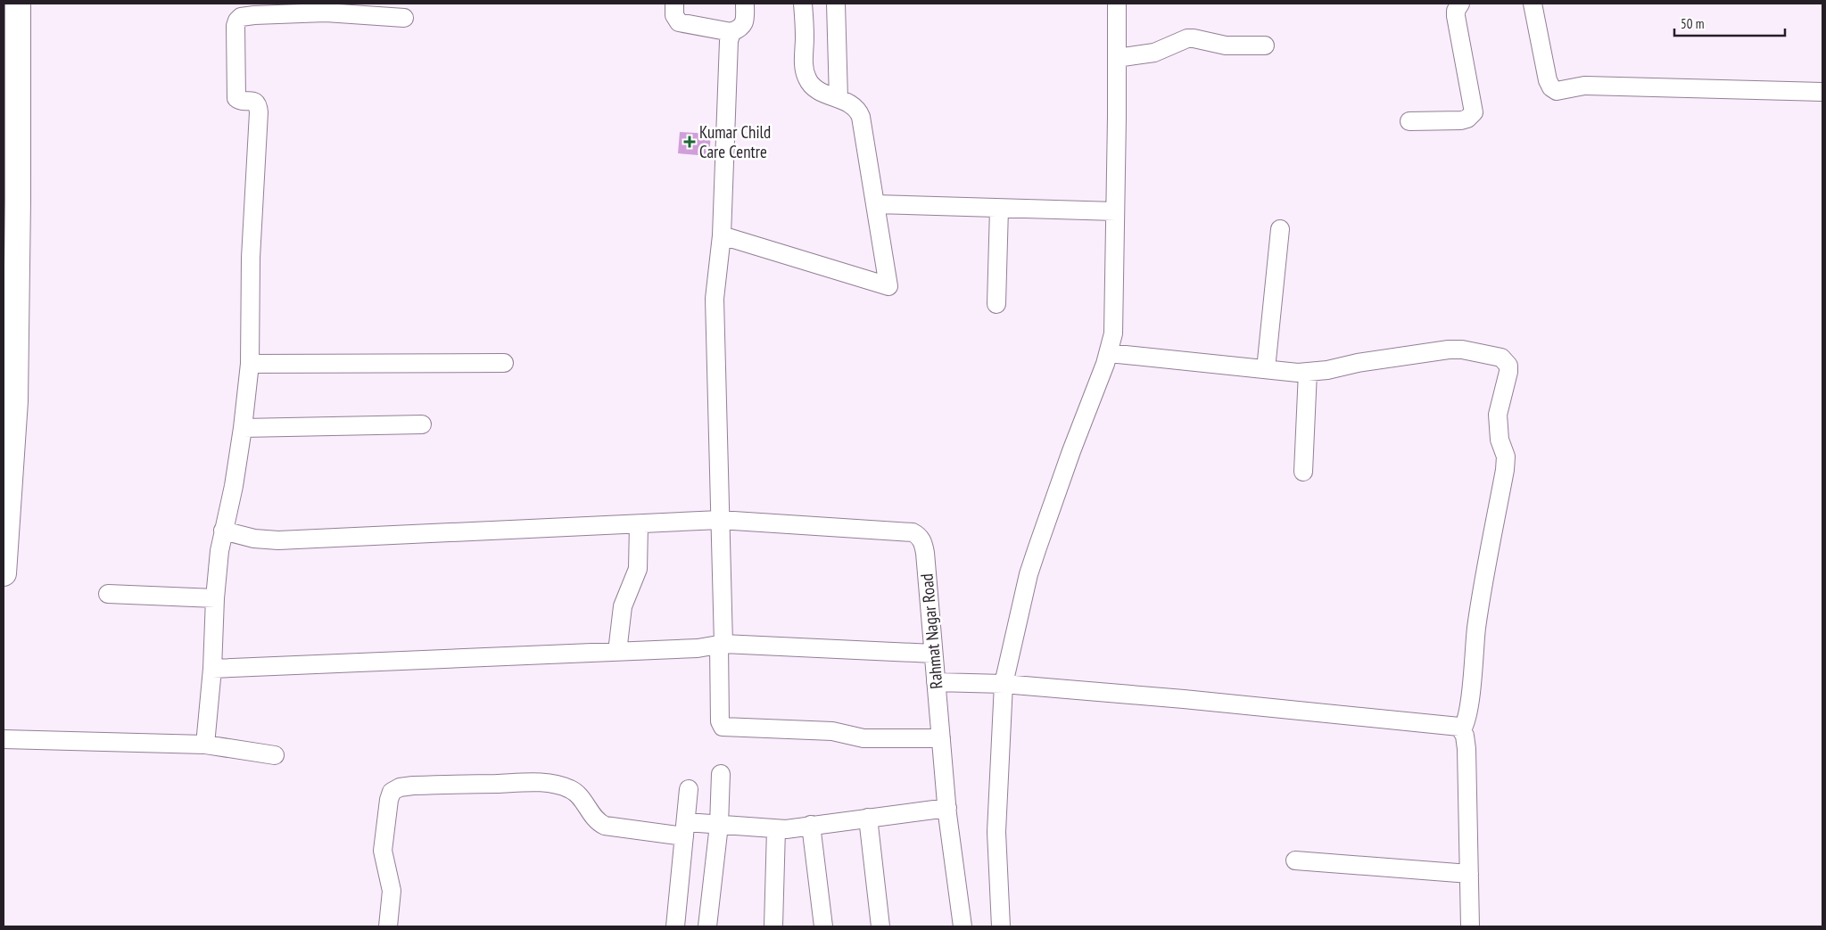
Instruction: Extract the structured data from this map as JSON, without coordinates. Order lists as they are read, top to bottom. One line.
{"streets":{"street":["Rahmat Nagar Road"]},"places":{"health":["Kumar Child Care Centre"]},"scale_bar":"50 m"}
